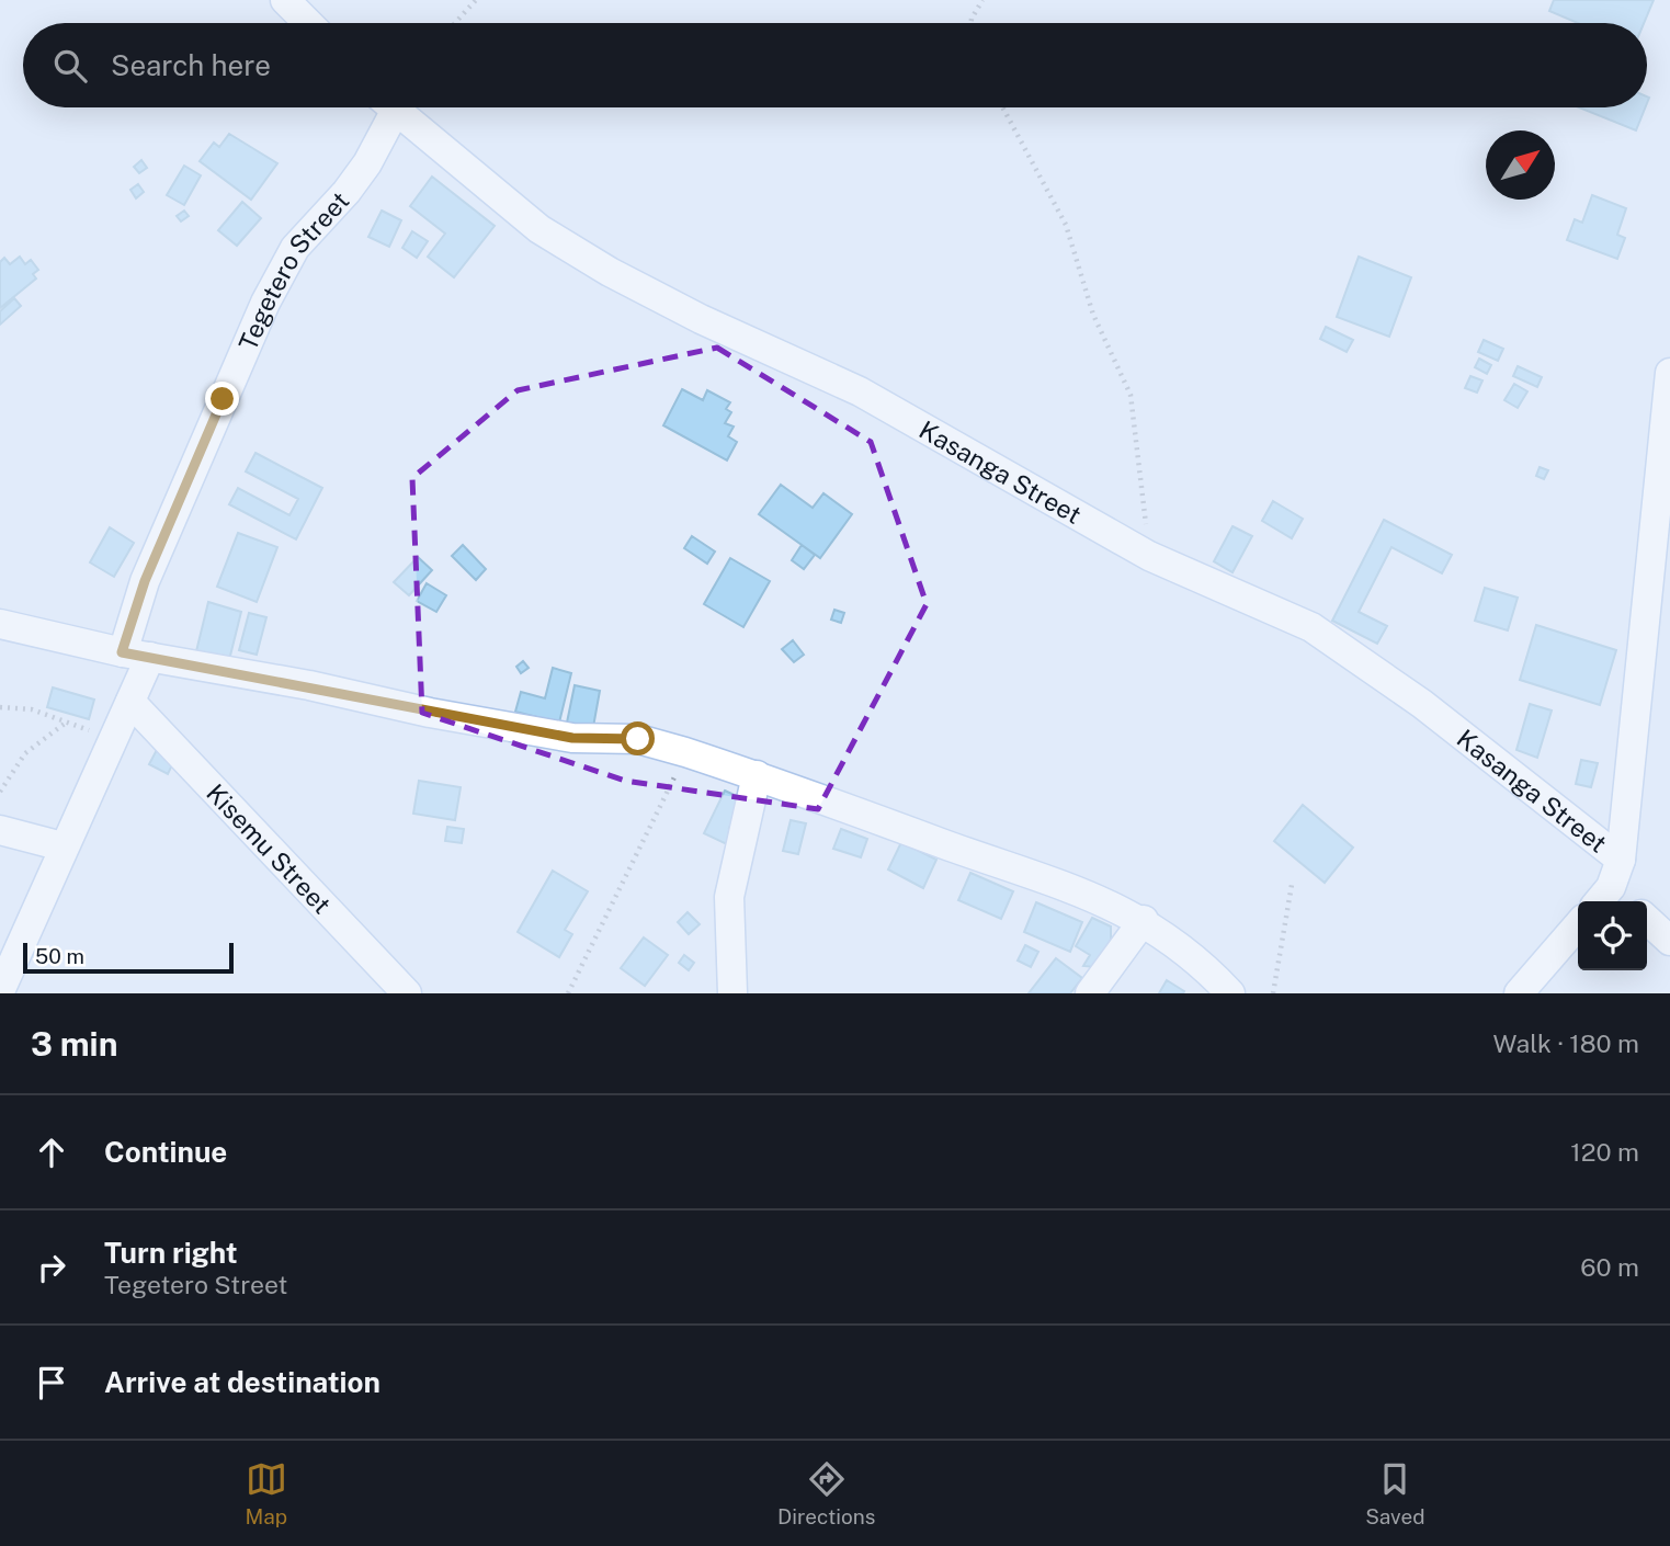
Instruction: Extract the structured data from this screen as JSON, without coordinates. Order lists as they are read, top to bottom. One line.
{"streets":{"street":["Tegetero Street","Kasanga Street","Kisemu Street"]},"crossings":[["Tegetero Street","Kisemu Street"]],"scale_bar":"50 m","north":"top right","page":{"search":"Search here","scale":"50 m","heading":["3 min","Walk · 180 m"],"list":[["Continue","120 m"],["Turn right","Tegetero Street","60 m"],"Arrive at destination"],"nav":["Map","Directions","Saved"]}}
